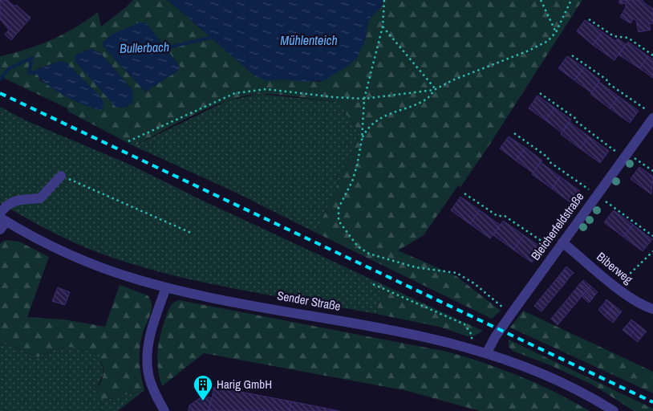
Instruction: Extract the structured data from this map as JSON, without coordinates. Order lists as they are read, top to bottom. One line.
{"streets":{"street":["Bleicherfeldstraße","Biberweg","Sender Straße"]},"crossings":[["Bleicherfeldstraße","Biberweg"],["Bleicherfeldstraße","Sender Straße"]],"water":["Mühlenteich","Bullerbach"],"places":{"building":["Harig GmbH"]}}
